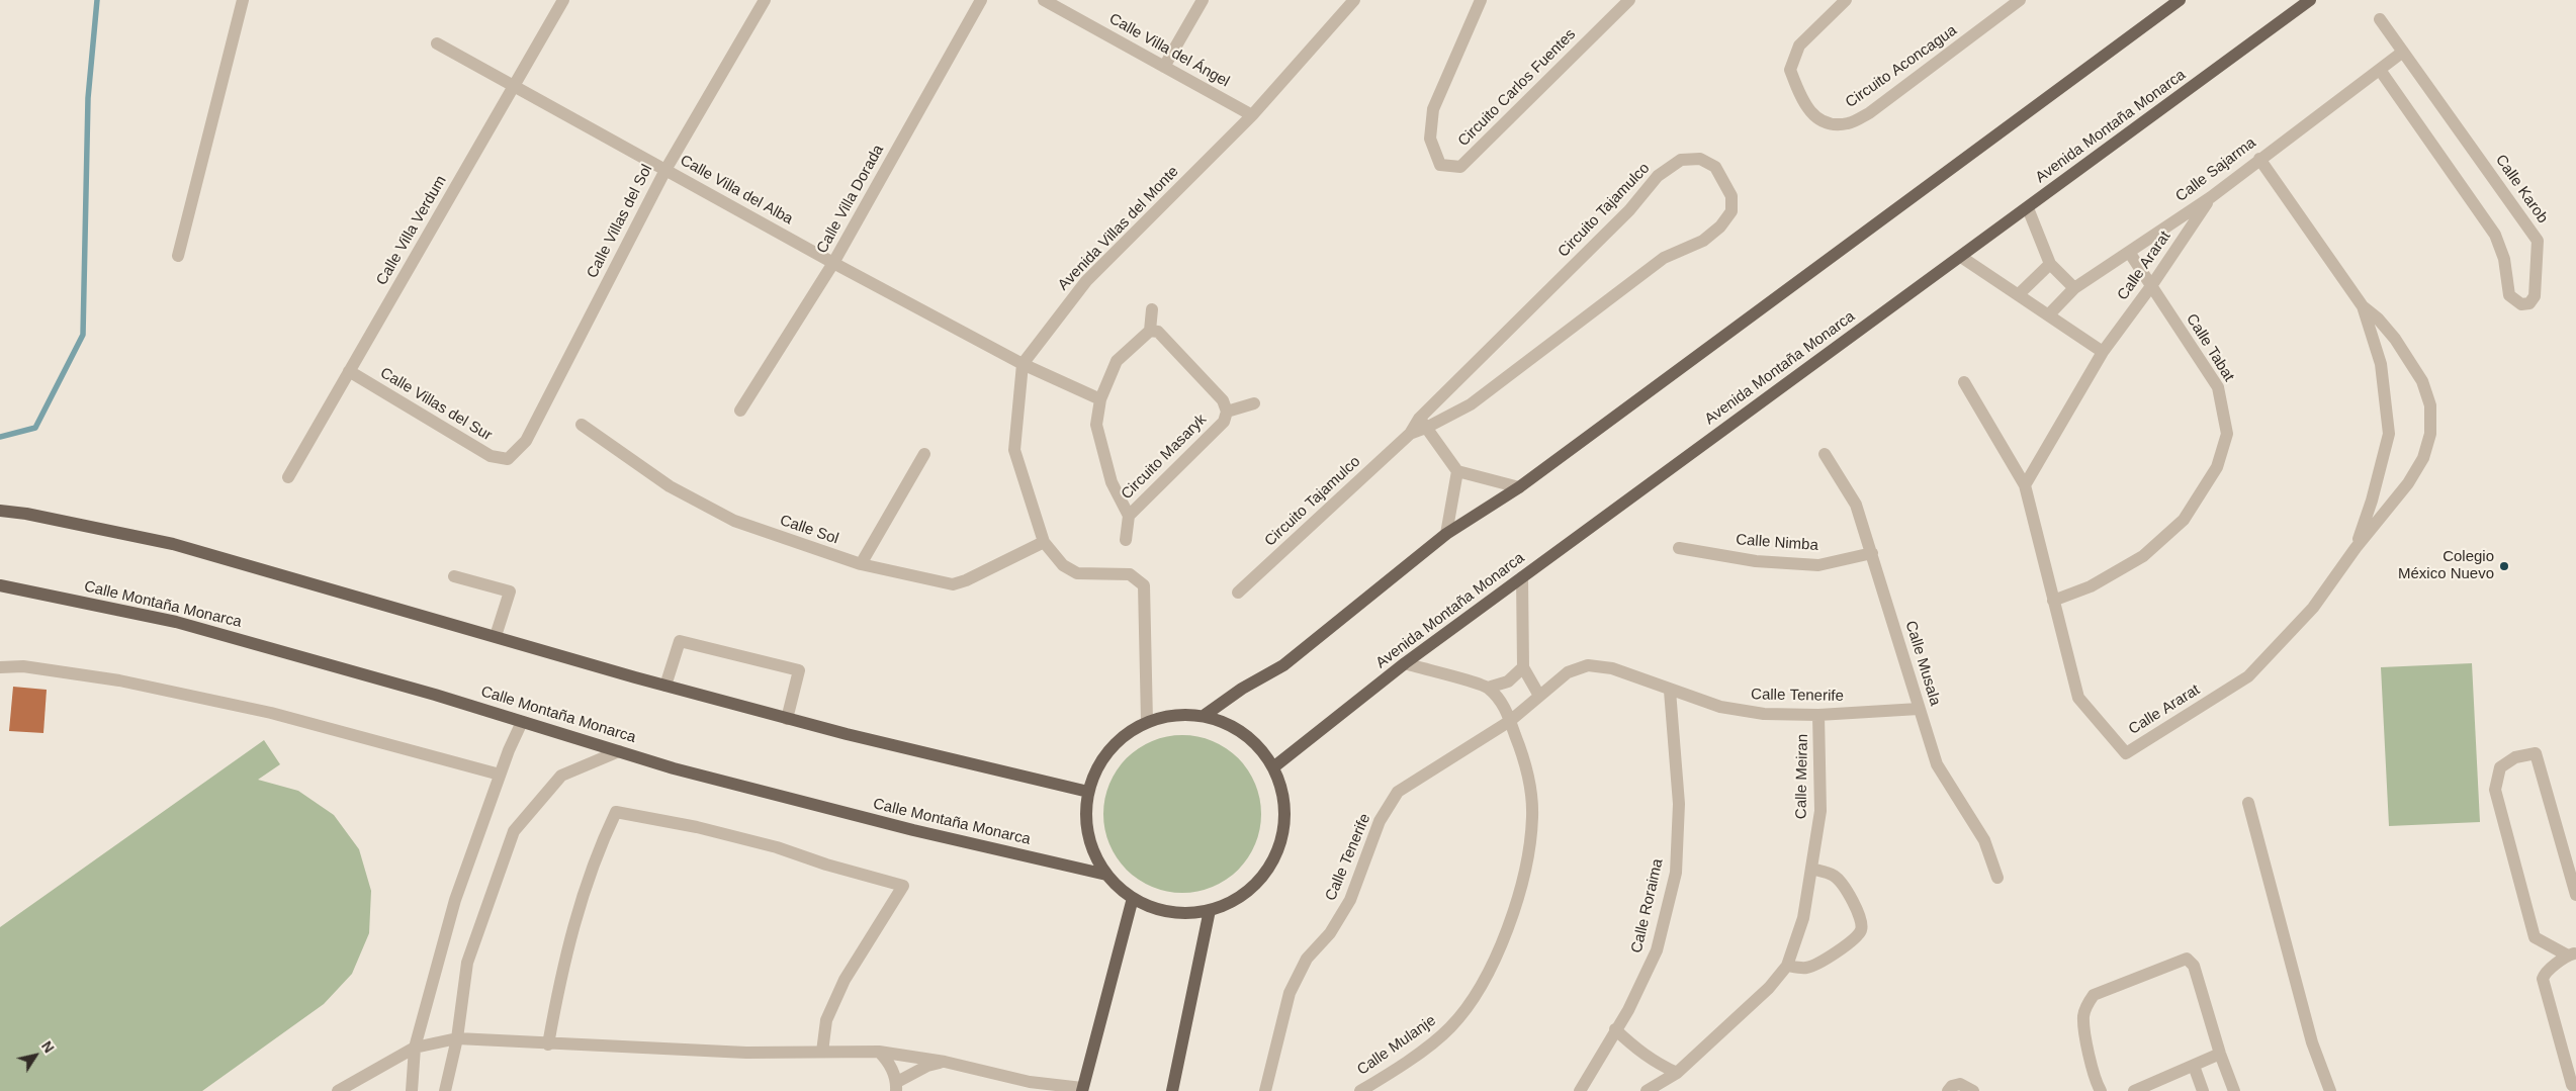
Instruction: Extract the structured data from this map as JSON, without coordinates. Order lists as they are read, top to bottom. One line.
{"streets":{"main road":["Avenida Montaña Monarca","Calle Montaña Monarca"],"street":["Calle Villa del Ángel","Circuito Aconcagua","Circuito Carlos Fuentes","Calle Sajarma","Calle Karob","Calle Villa del Alba","Calle Villa Dorada","Circuito Tajamulco","Calle Villas del Sol","Avenida Villas del Monte","Calle Villa Verdum","Calle Ararat","Calle Tabat","Calle Villas del Sur","Circuito Masaryk","Calle Sol","Calle Nimba","Calle Musala","Calle Tenerife","Calle Meiran","Calle Roraima","Calle Mulanje"]},"crossings":[["Calle Villa del Ángel","Avenida Villas del Monte"],["Calle Sajarma","Calle Karob"],["Calle Sajarma","Calle Ararat"],["Calle Sajarma","Calle Tabat"],["Calle Villa del Alba","Calle Villa Dorada"],["Calle Villa del Alba","Calle Villas del Sol"],["Calle Villa del Alba","Avenida Villas del Monte"],["Calle Villa del Alba","Calle Villa Verdum"],["Calle Villas del Sol","Calle Villas del Sur"],["Calle Villa Verdum","Calle Villas del Sur"],["Calle Ararat","Calle Tabat"],["Calle Nimba","Calle Musala"],["Calle Musala","Calle Tenerife"],["Calle Tenerife","Calle Meiran"],["Calle Tenerife","Calle Roraima"],["Calle Tenerife","Calle Mulanje"]],"places":["Colegio México Nuevo"],"north":"top right"}
